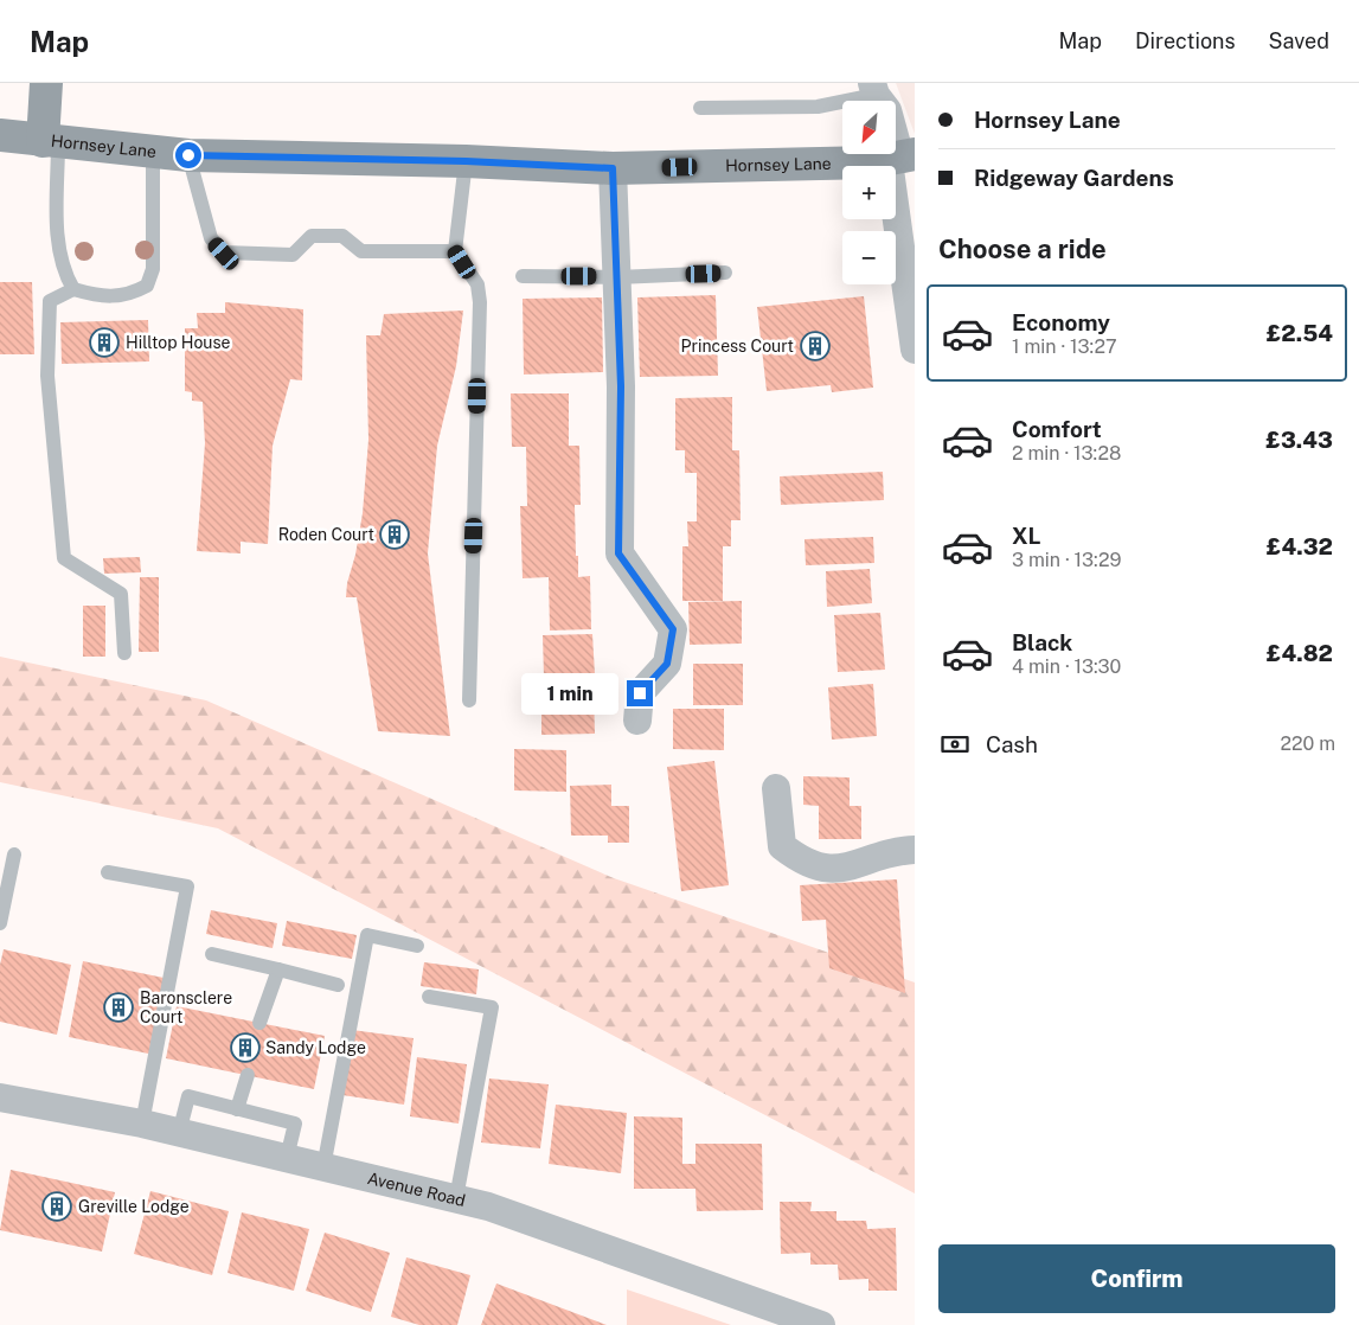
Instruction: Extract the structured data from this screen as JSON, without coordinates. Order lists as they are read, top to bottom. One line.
{"streets":{"main road":["Hornsey Lane"],"street":["Avenue Road"]},"places":{"building":["Hilltop House","Princess Court","Roden Court","Baronsclere Court","Sandy Lodge","Greville Lodge"]},"north":"bottom left","page":{"header":"Map","nav":["Map","Directions","Saved"],"banner":["Hornsey Lane","Ridgeway Gardens"],"map_buttons":["+","−"],"heading":"Choose a ride","list":[{"name":"Economy","note":"1 min · 13:27","value":"£2.54"},{"name":"Comfort","note":"2 min · 13:28","value":"£3.43"},{"name":"XL","note":"3 min · 13:29","value":"£4.32"},{"name":"Black","note":"4 min · 13:30","value":"£4.82"}],"bubble":"1 min","pay":["Cash","220 m"],"buttons":"Confirm"}}
